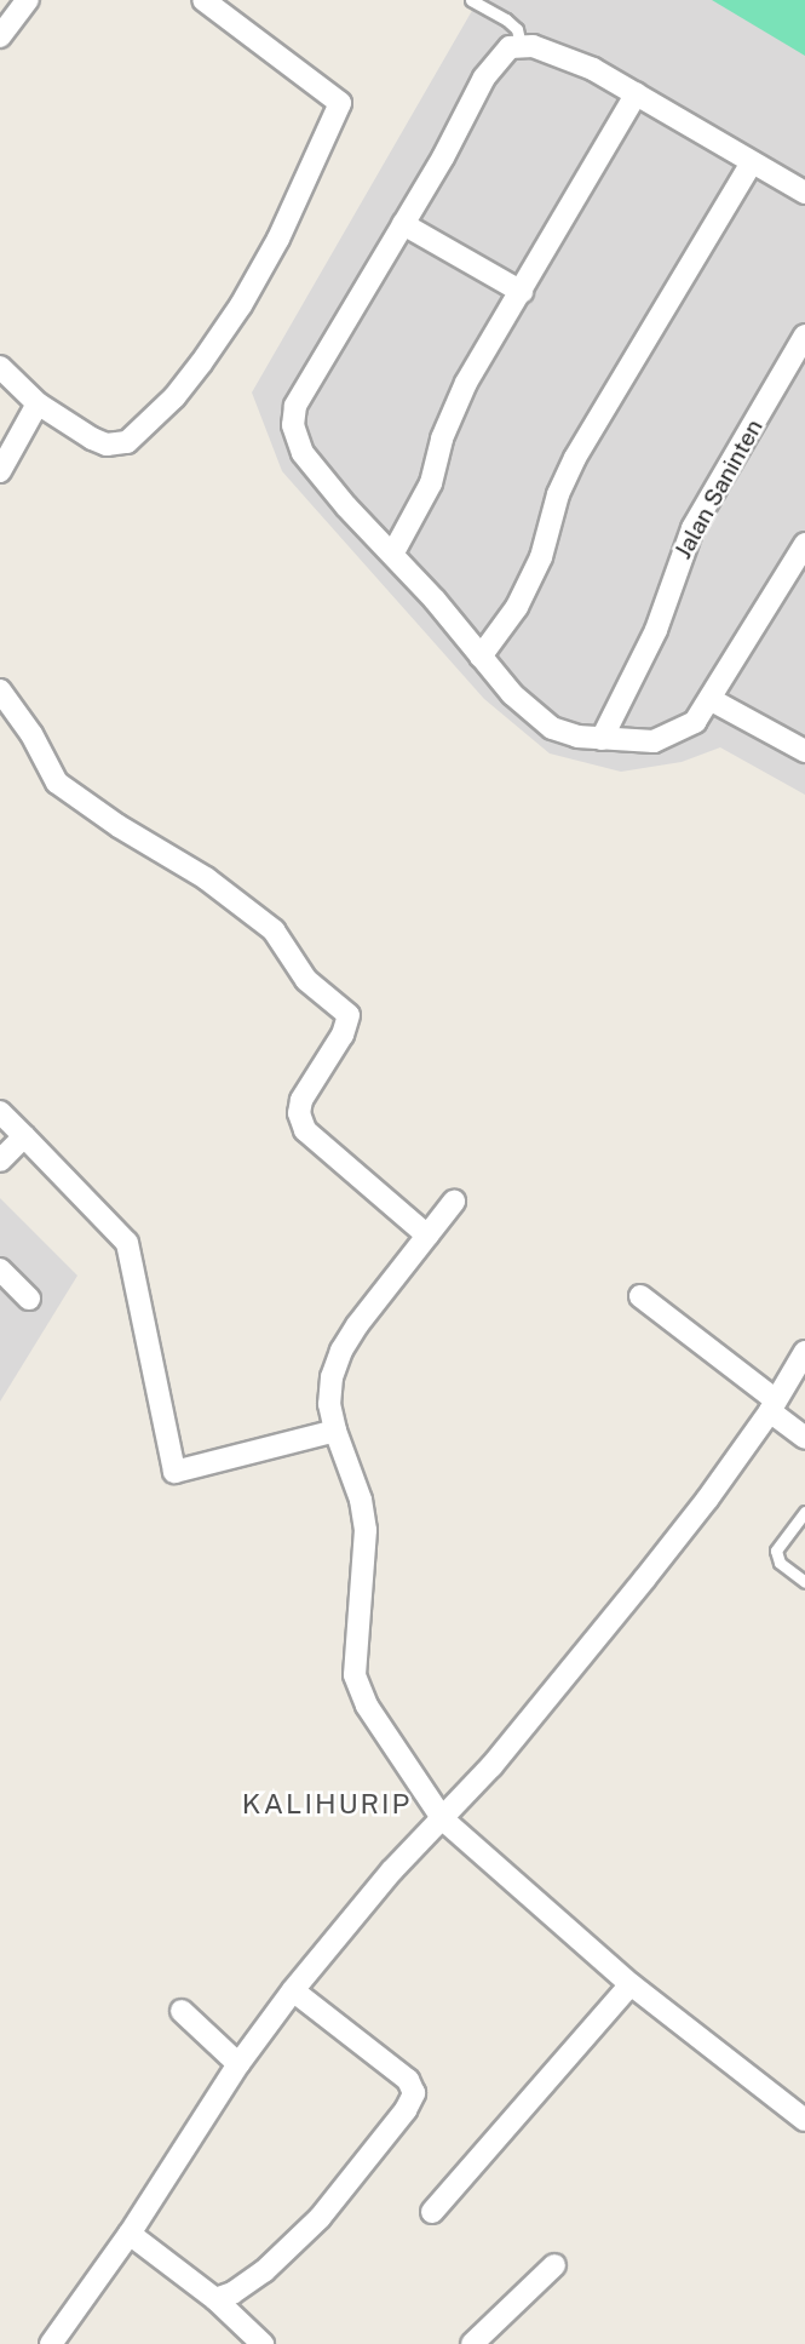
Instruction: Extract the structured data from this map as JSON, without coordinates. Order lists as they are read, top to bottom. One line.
{"streets":{"street":["Jalan Saninten"]},"districts":["KALIHURIP"]}
